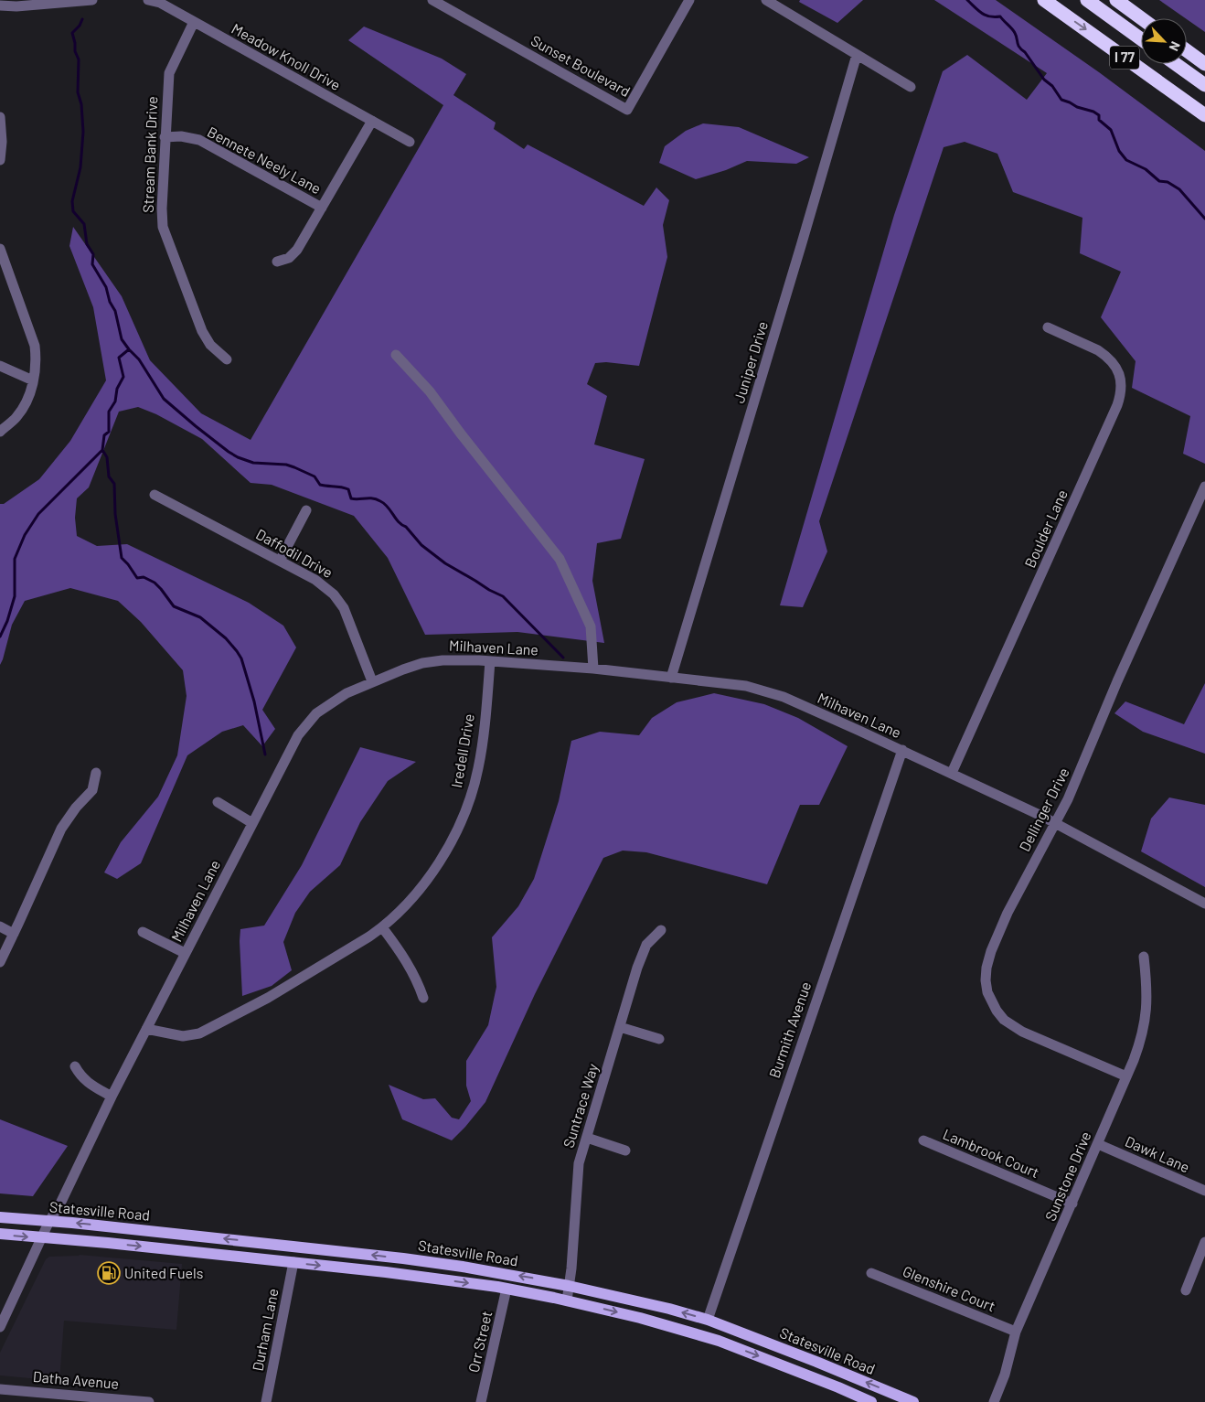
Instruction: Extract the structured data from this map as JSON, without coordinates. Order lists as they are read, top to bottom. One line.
{"streets":{"highway":["I 77"],"main road":["Statesville Road"],"street":["Meadow Knoll Drive","Sunset Boulevard","Stream Bank Drive","Bennete Neely Lane","Juniper Drive","Boulder Lane","Daffodil Drive","Milhaven Lane","Iredell Drive","Dellinger Drive","Burmith Avenue","Suntrace Way","Lambrook Court","Dawk Lane","Sunstone Drive","Glenshire Court","Durham Lane","Orr Street","Datha Avenue"]},"crossings":[["Meadow Knoll Drive","Stream Bank Drive"],["Stream Bank Drive","Bennete Neely Lane"],["Juniper Drive","Milhaven Lane"],["Boulder Lane","Milhaven Lane"],["Daffodil Drive","Milhaven Lane"],["Milhaven Lane","Iredell Drive"],["Milhaven Lane","Dellinger Drive"],["Milhaven Lane","Burmith Avenue"],["Milhaven Lane","Statesville Road"],["Dellinger Drive","Sunstone Drive"],["Burmith Avenue","Statesville Road"],["Suntrace Way","Statesville Road"],["Lambrook Court","Sunstone Drive"],["Dawk Lane","Sunstone Drive"],["Sunstone Drive","Glenshire Court"],["Statesville Road","Durham Lane"],["Statesville Road","Orr Street"]],"places":{"fuel station":["United Fuels"]},"north":"bottom right"}
